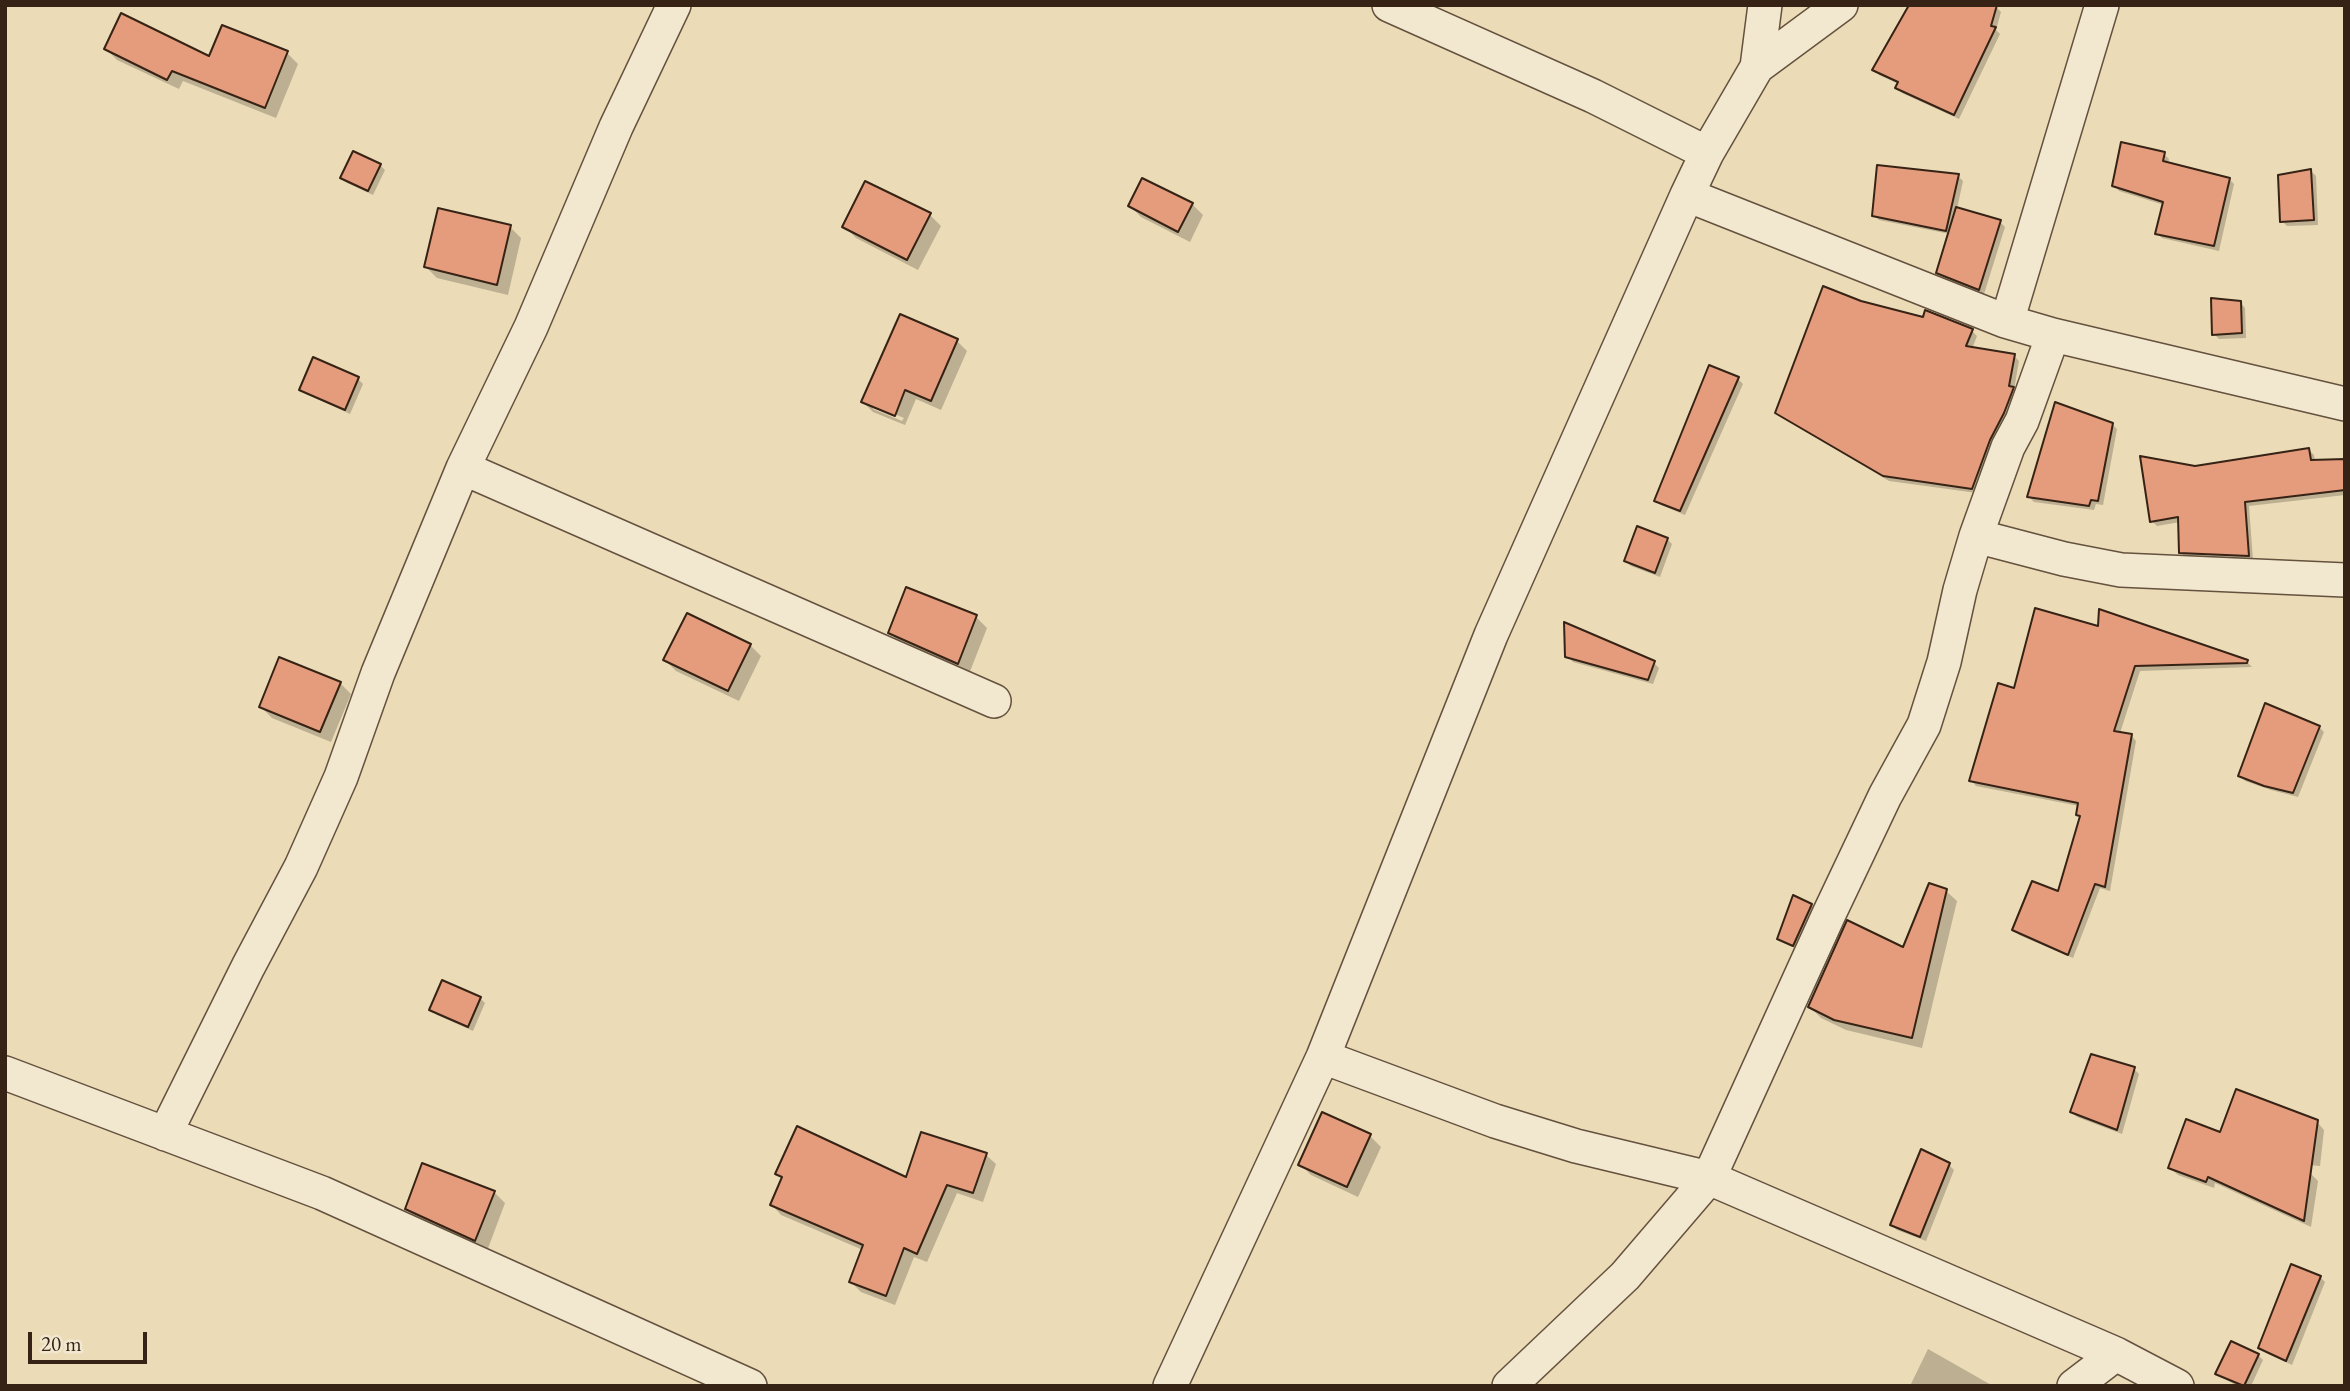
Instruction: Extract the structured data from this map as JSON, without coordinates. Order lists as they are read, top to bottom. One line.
{"scale_bar":"20 m"}
